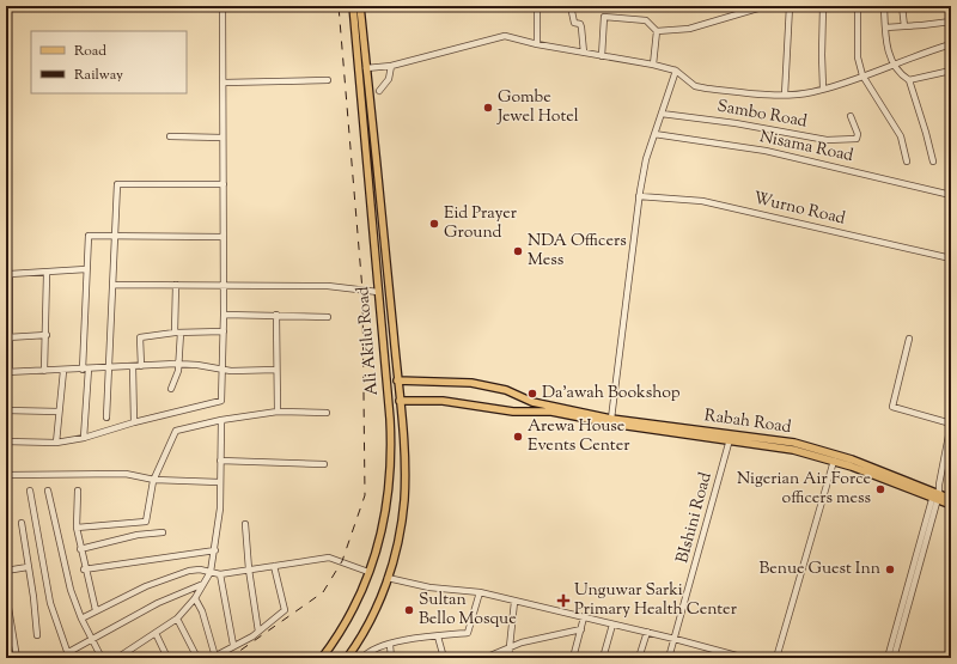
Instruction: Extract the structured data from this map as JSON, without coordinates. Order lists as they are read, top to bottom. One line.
{"streets":{"main road":["Ali Akilu Road","Rabah Road"],"street":["Sambo Road","Nisama Road","Wurno Road","BIshini Road"]},"crossings":[["Ali Akilu Road","Rabah Road"],["Rabah Road","BIshini Road"]],"places":{"other":["Gombe Jewel Hotel","Eid Prayer Ground","NDA Officers Mess","Da'awah Bookshop","Arewa House Events Center","Nigerian Air Force officers mess","Benue Guest Inn","Sultan Bello Mosque"],"health":["Unguwar Sarki Primary Health Center"]},"legend":["Road","Railway"]}
